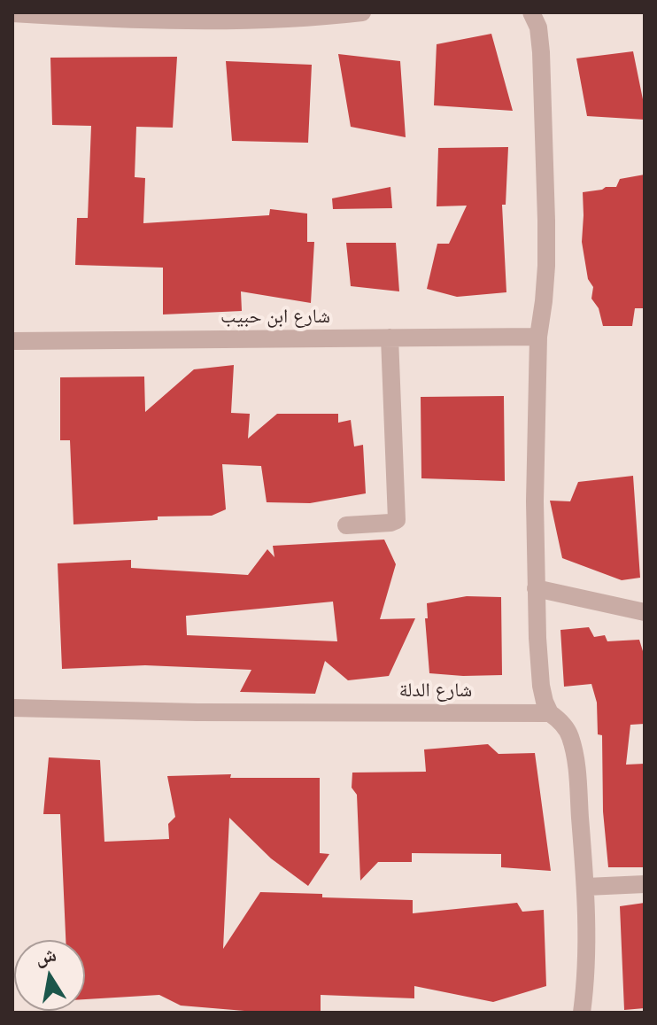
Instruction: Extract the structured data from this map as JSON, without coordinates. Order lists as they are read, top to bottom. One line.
{"streets":{"street":["شارع ابن حبيب","شارع الدلة"]},"north":"top"}
